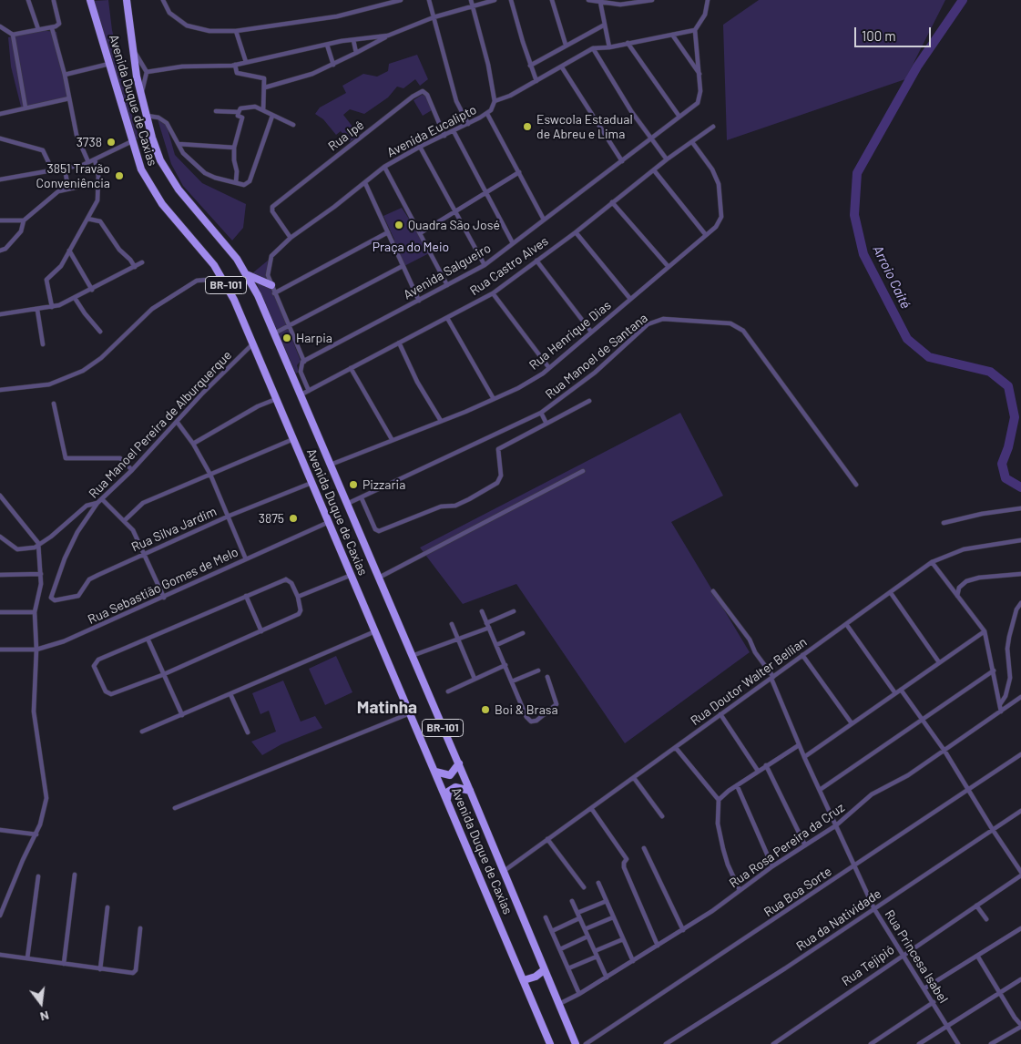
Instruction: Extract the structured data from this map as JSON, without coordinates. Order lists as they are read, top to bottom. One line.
{"streets":{"highway":["Avenida Duque de Caxias","BR-101"],"street":["Avenida Eucalipto","Rua Ipê","Rua Castro Alves","Avenida Salgueiro","Rua Henrique Dias","Rua Manoel de Santana","Rua Manoel Pereira de Alburquerque","Rua Silva Jardim","Rua Sebastião Gomes de Melo","Rua Doutor Walter Bellian","Rua Rosa Pereira da Cruz","Rua Boa Sorte","Rua da Natividade","Rua Princesa Isabel","Rua Tejipió"]},"crossings":[["Avenida Duque de Caxias","Rua Castro Alves"],["Avenida Duque de Caxias","Rua Henrique Dias"],["Avenida Duque de Caxias","Rua Manoel de Santana"],["Avenida Duque de Caxias","Rua Manoel Pereira de Alburquerque"],["Avenida Duque de Caxias","Rua Silva Jardim"],["Avenida Duque de Caxias","Rua Sebastião Gomes de Melo"],["Avenida Duque de Caxias","Rua Doutor Walter Bellian"],["Avenida Duque de Caxias","Rua Rosa Pereira da Cruz"],["Avenida Eucalipto","Rua Ipê"],["Avenida Eucalipto","Avenida Salgueiro"],["Rua Castro Alves","Rua Henrique Dias"],["Rua Manoel Pereira de Alburquerque","Rua Silva Jardim"],["Rua Doutor Walter Bellian","Rua Princesa Isabel"],["Rua Rosa Pereira da Cruz","Rua Princesa Isabel"],["Rua Boa Sorte","Rua Princesa Isabel"],["Rua da Natividade","Rua Princesa Isabel"],["Rua Princesa Isabel","Rua Tejipió"]],"districts":["Matinha"],"water":["Arroio Caité"],"parks":["Praça do Meio"],"places":["Eswcola Estadual de Abreu e Lima","3738","3851 Travão Conveniência","Quadra São José","Harpia","Pizzaria","3875","Boi & Brasa"],"scale_bar":"100 m","north":"bottom"}
